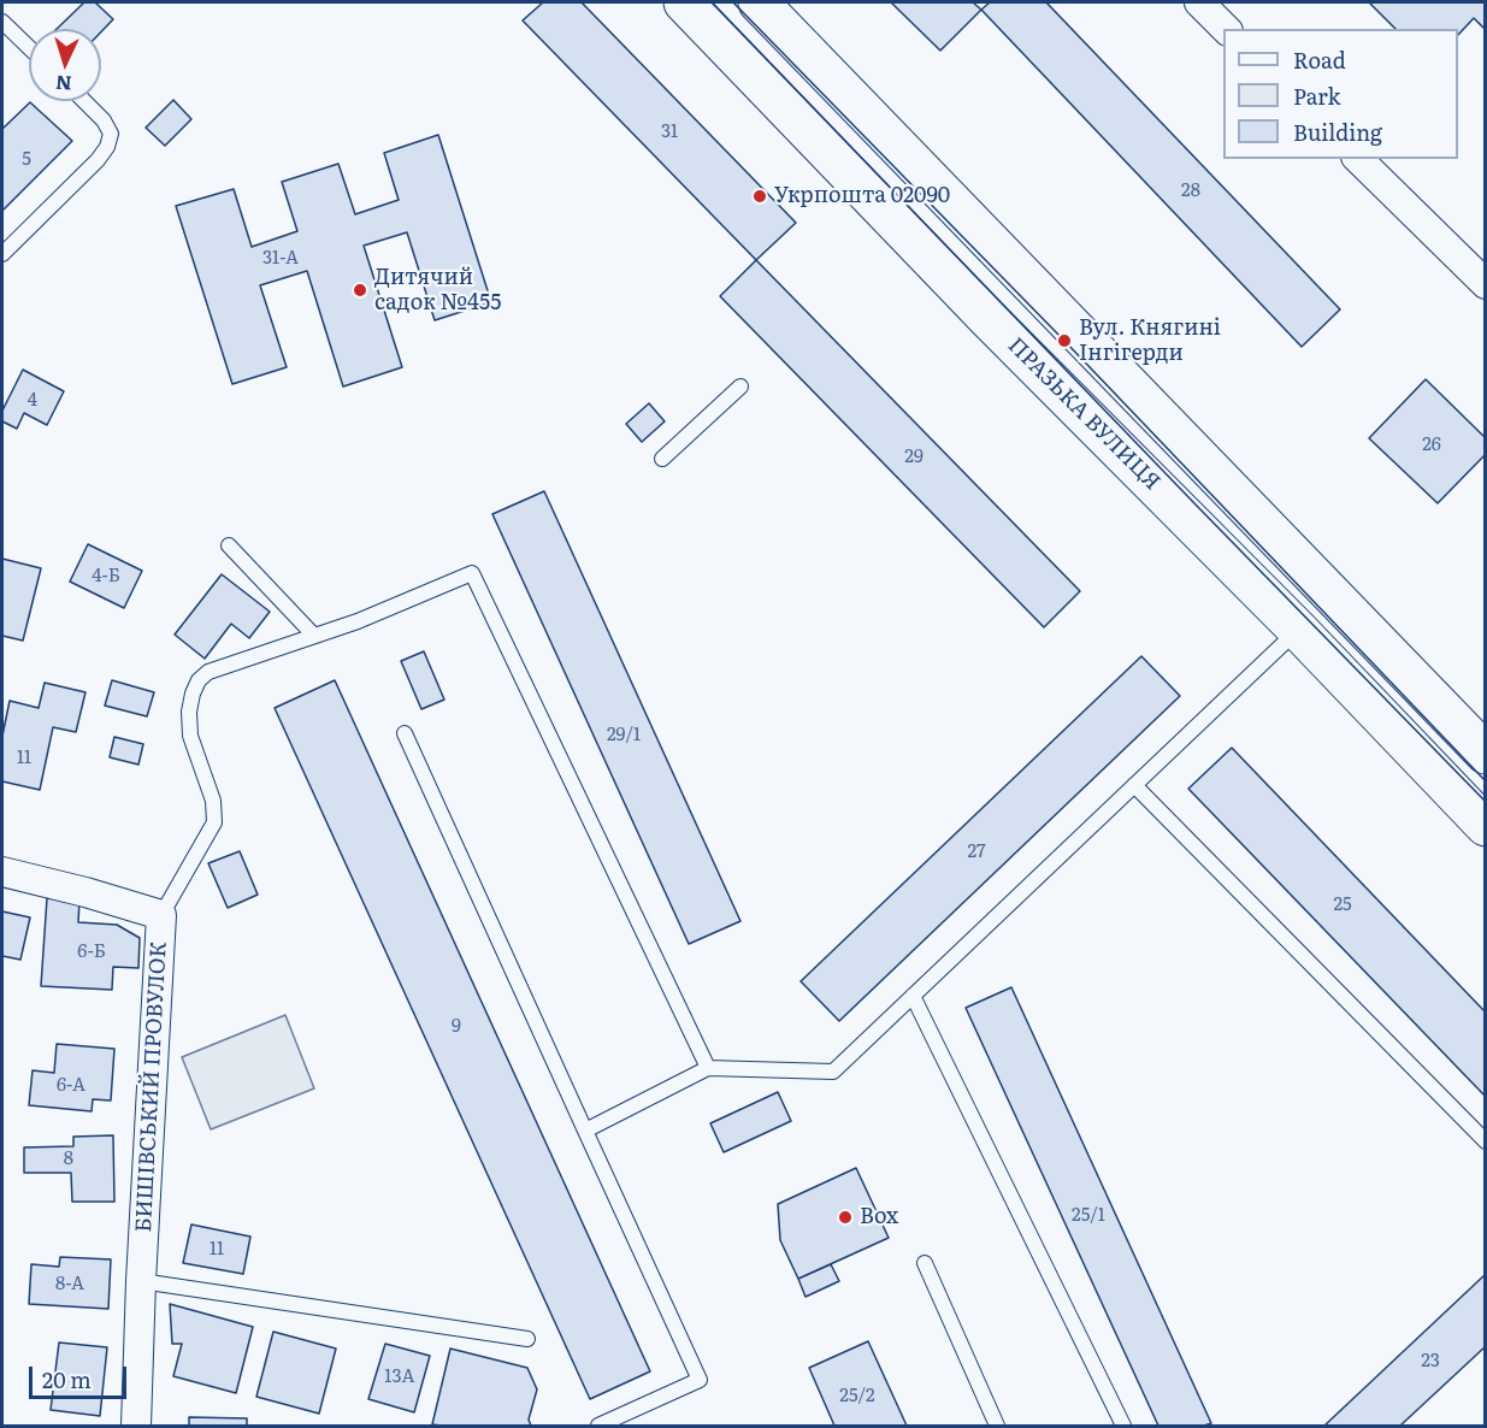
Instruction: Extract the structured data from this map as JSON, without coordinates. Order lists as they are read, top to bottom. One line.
{"streets":{"street":["ПРАЗЬКА ВУЛИЦЯ","БИШІВСЬКИЙ ПРОВУЛОК"]},"places":["Укрпошта 02090","Дитячий садок №455","Вул. Княгині Інгігерди","Box"],"house_numbers":["31","5","28","31-А","4","26","29","4-Б","29/1","11","27","25","6-Б","9","6-А","8","25/1","11","8-А","23","13А","25/2"],"legend":["Road","Park","Building"],"scale_bar":"20 m","north":"bottom"}
